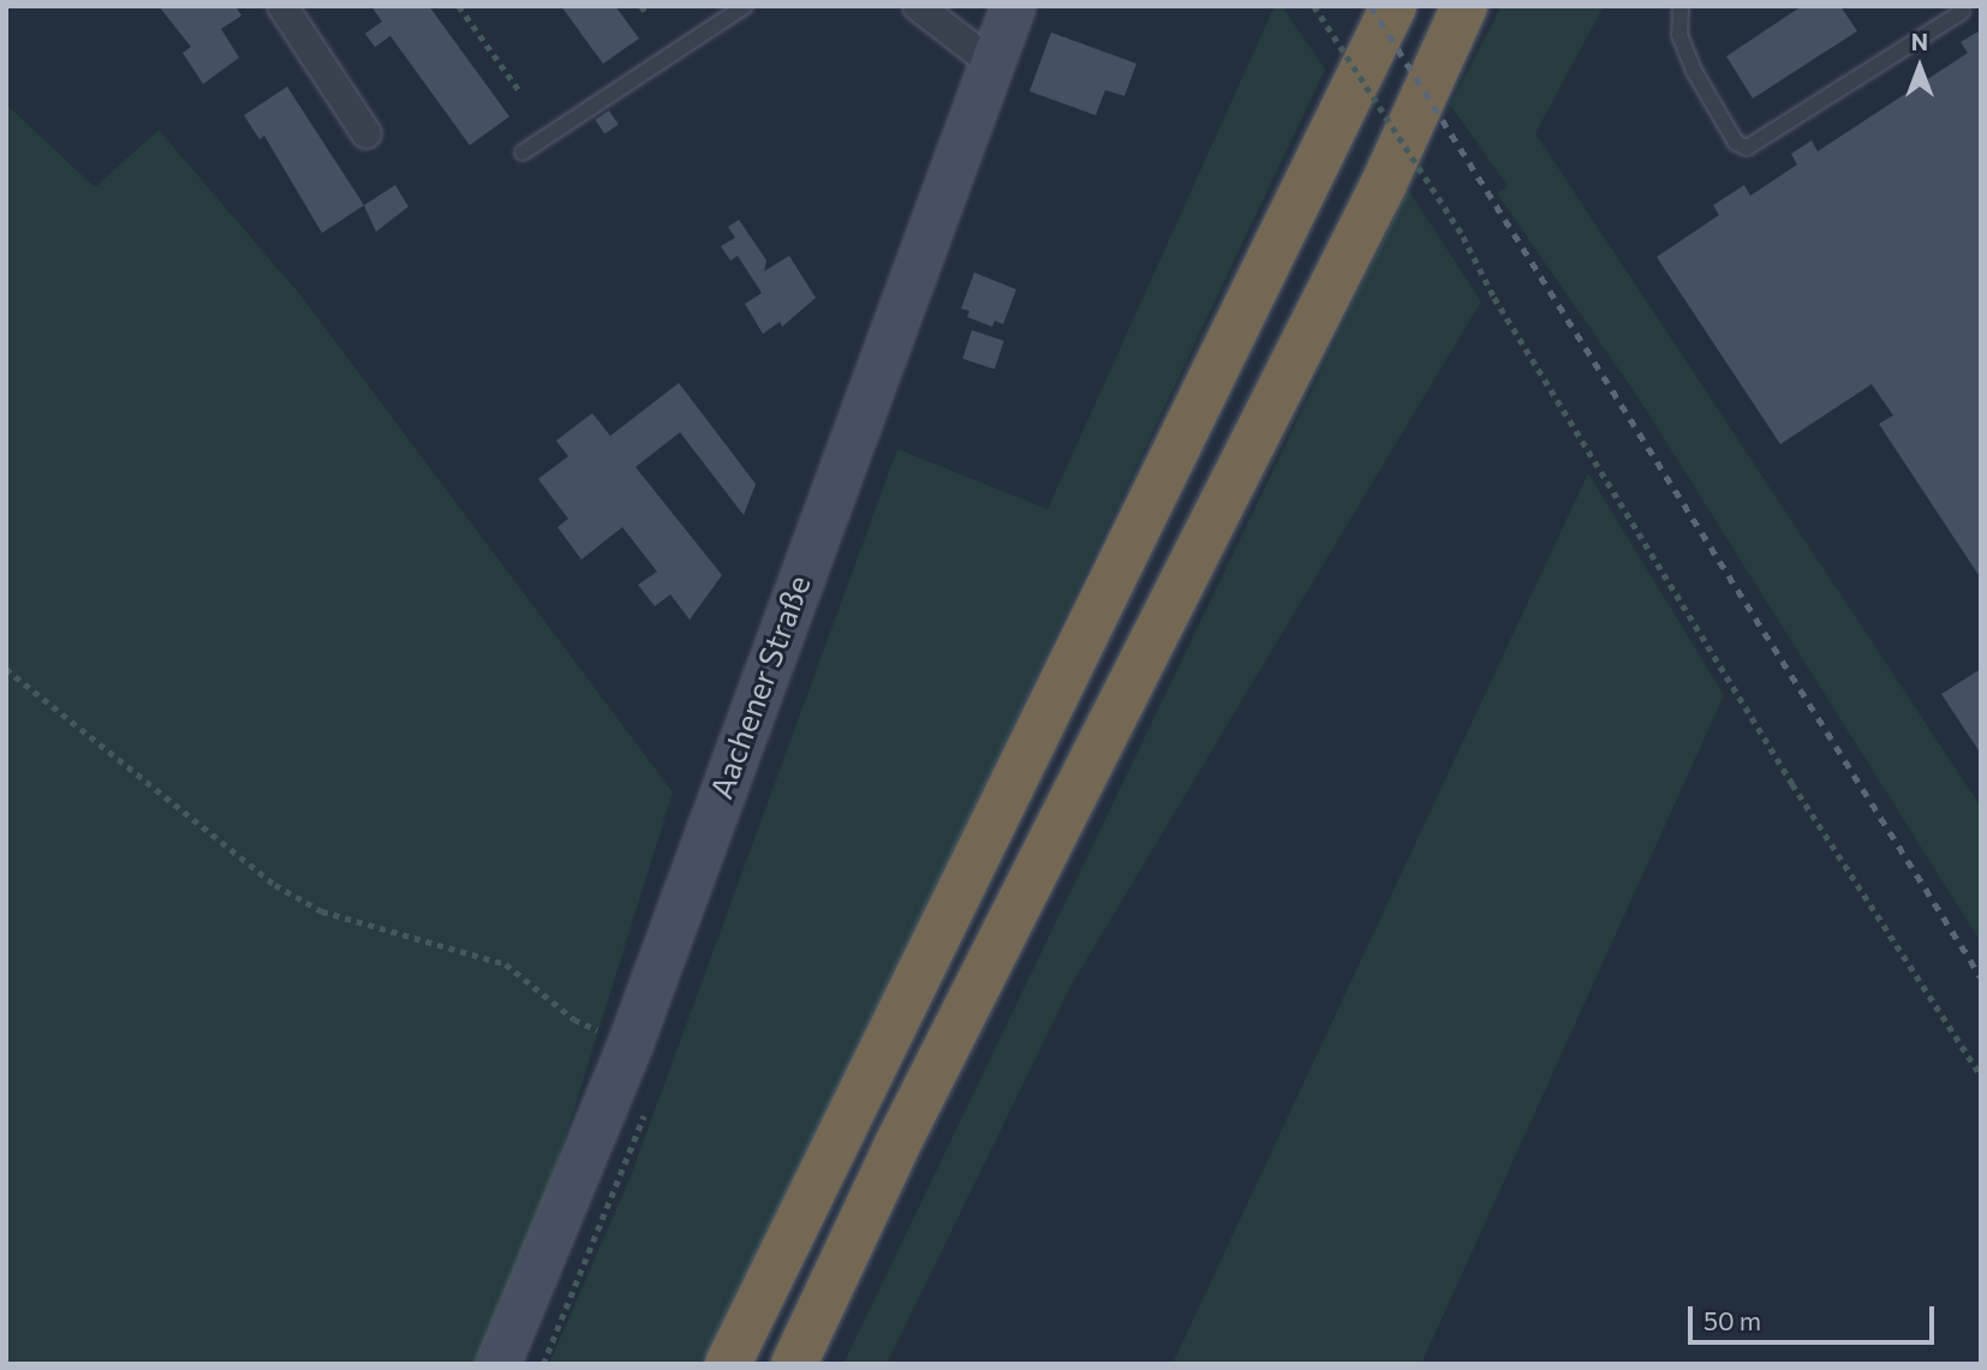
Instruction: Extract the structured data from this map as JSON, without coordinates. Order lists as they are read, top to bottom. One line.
{"streets":{"main road":["Aachener Straße"]},"scale_bar":"50 m","north":"top"}
